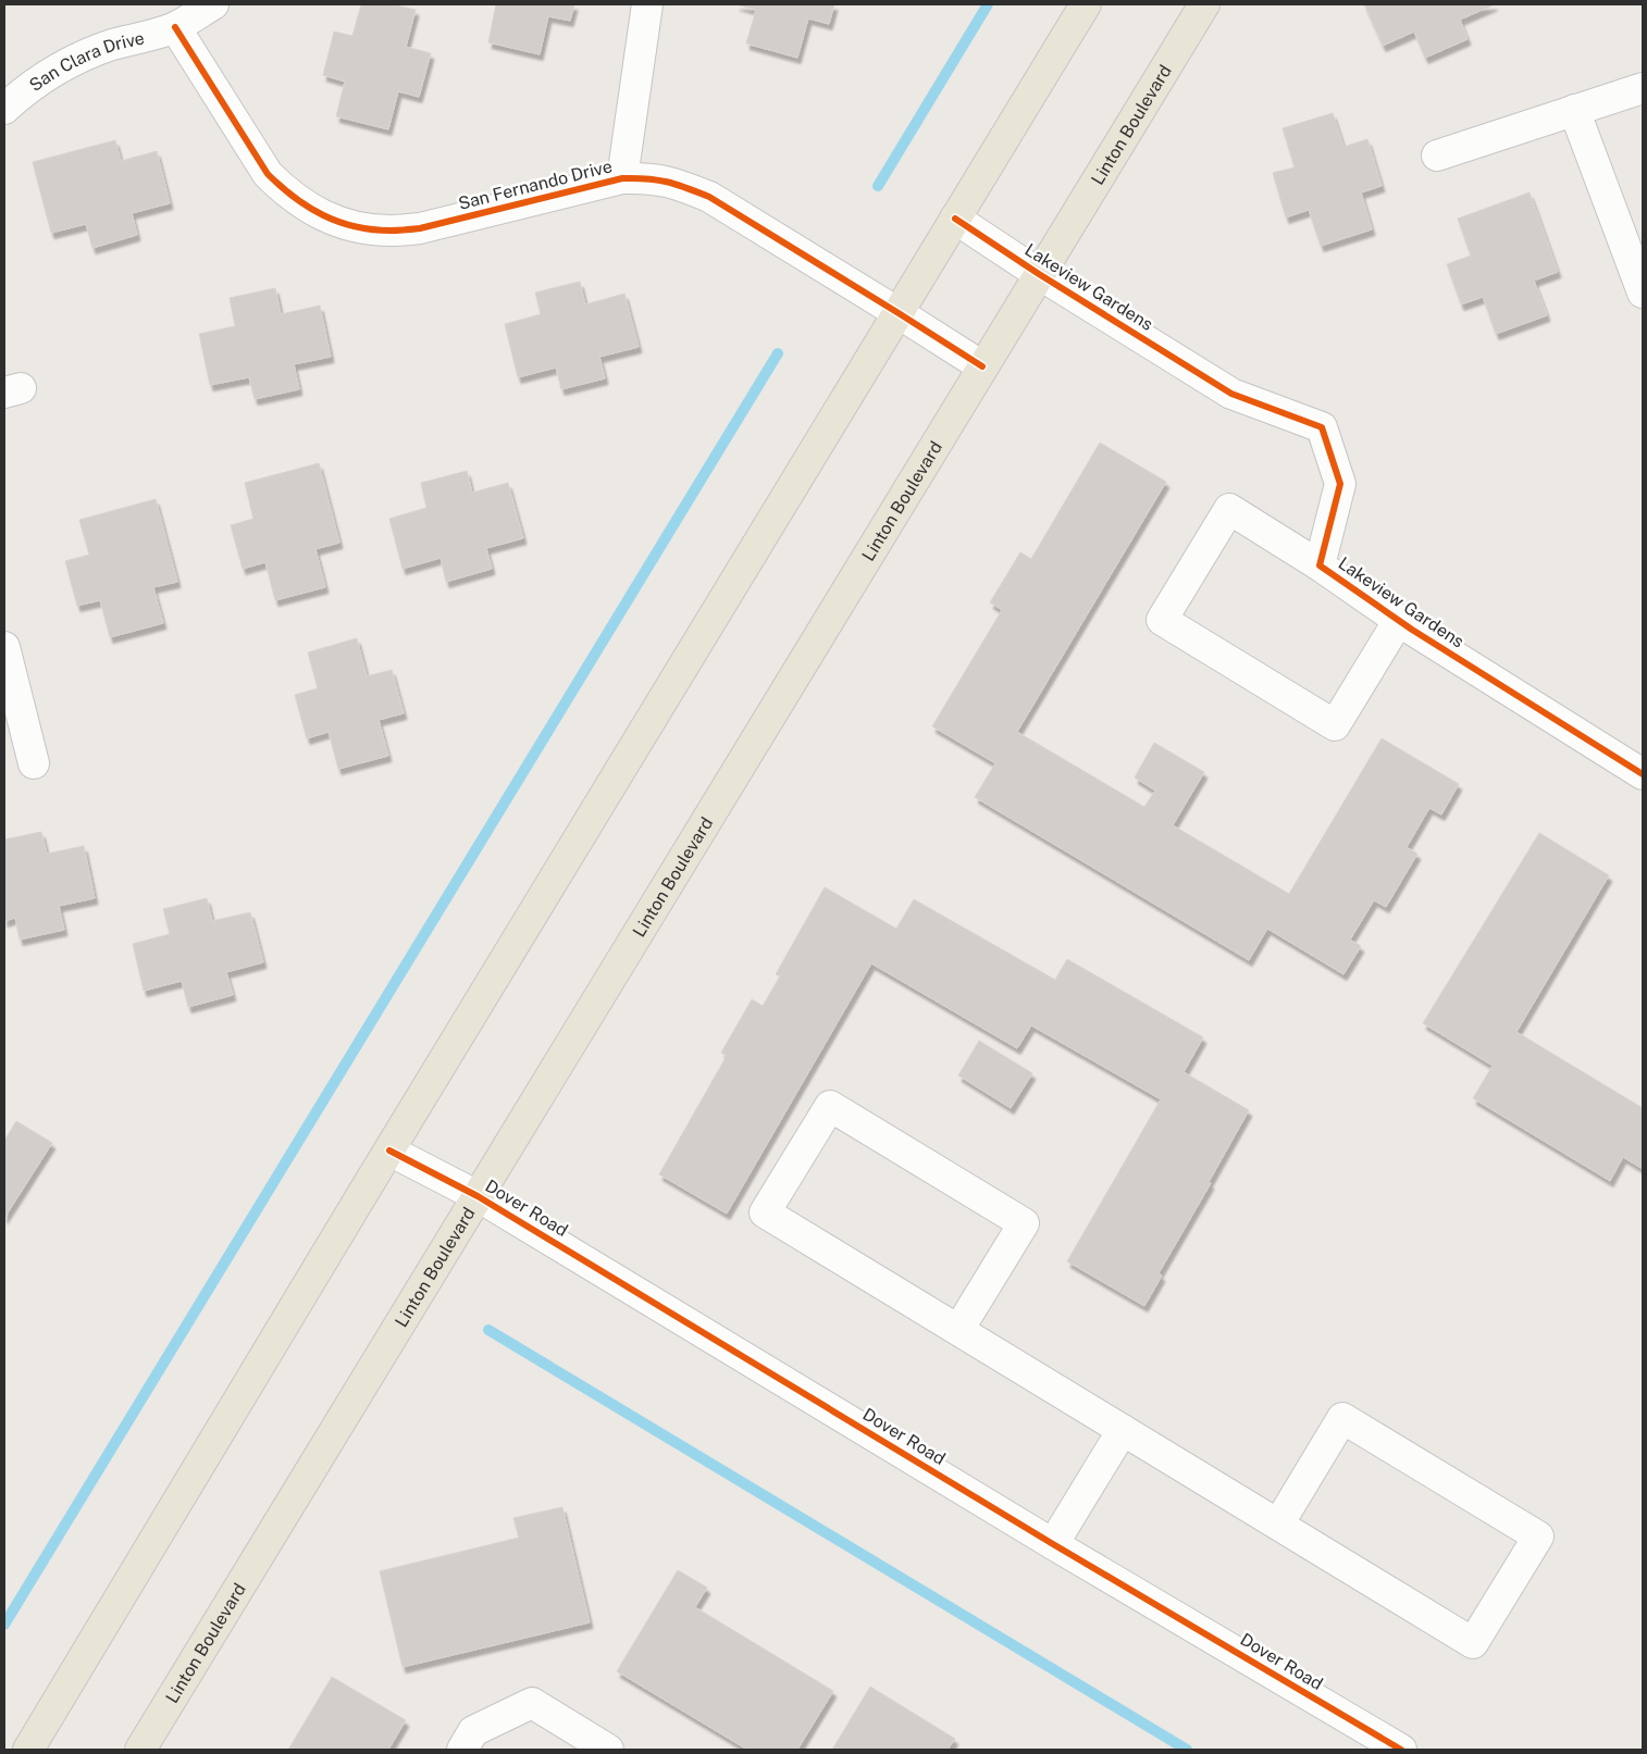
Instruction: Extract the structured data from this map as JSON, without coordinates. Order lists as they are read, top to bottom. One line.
{"streets":{"main road":["Linton Boulevard"],"street":["San Clara Drive","San Fernando Drive","Lakeview Gardens","Dover Road"]},"crossings":[["San Clara Drive","San Fernando Drive"],["Linton Boulevard","San Fernando Drive"],["Linton Boulevard","Lakeview Gardens"],["Linton Boulevard","Dover Road"]]}
